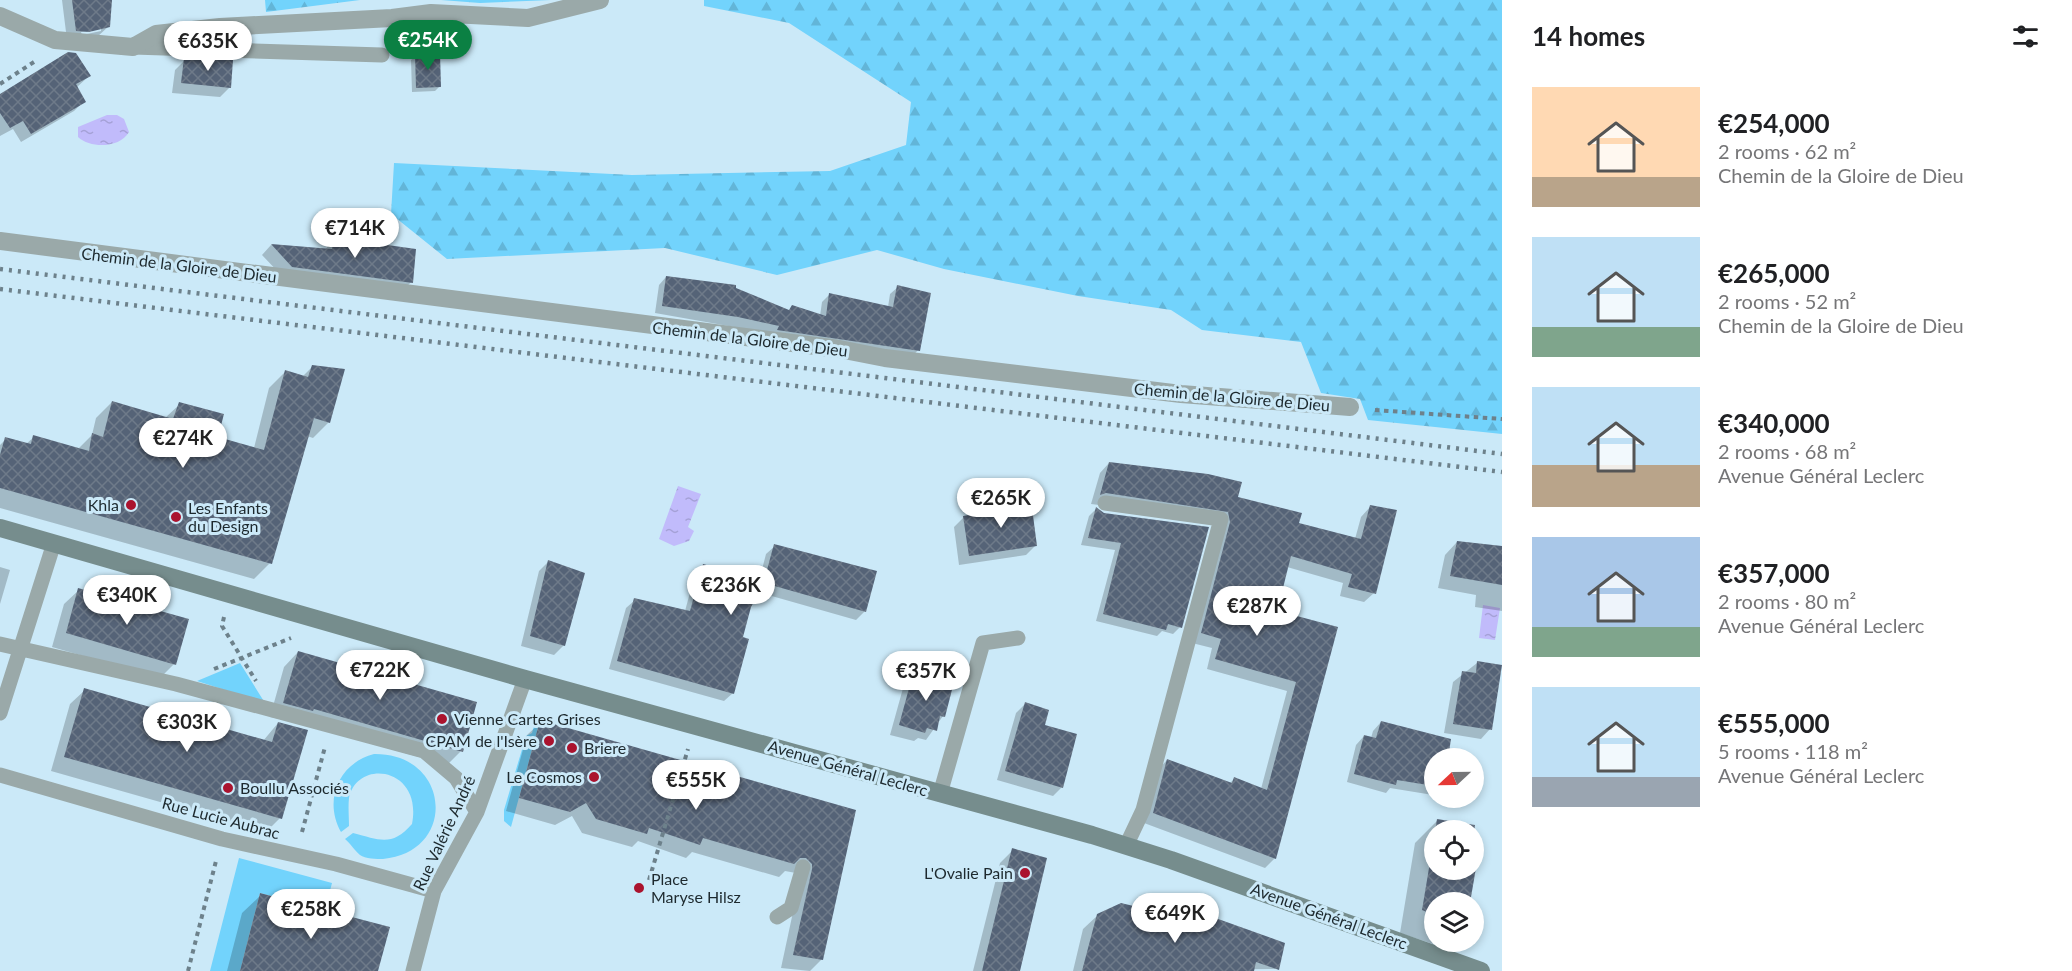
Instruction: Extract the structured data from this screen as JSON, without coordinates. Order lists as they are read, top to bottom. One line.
{"streets":{"main road":["Avenue Général Leclerc"],"street":["Chemin de la Gloire de Dieu"],"lane":["Rue Lucie Aubrac","Rue Valérie André"]},"crossings":[["Avenue Général Leclerc","Rue Valérie André"],["Rue Lucie Aubrac","Rue Valérie André"]],"places":["Khla","Les Enfants du Design","Vienne Cartes Grises","CPAM de l'Isère","Briere","Le Cosmos","Boullu Associés","L'Ovalie Pain","Place Maryse Hilsz"],"north":"left","page":{"heading":"14 homes","price":["€254K","€635K","€714K","€274K","€265K","€236K","€340K","€287K","€722K","€357K","€303K","€555K","€258K","€649K"],"list":[{"name":"€254,000","note":"2 rooms · 62 m² · Chemin de la Gloire de Dieu"},{"name":"€265,000","note":"2 rooms · 52 m² · Chemin de la Gloire de Dieu"},{"name":"€340,000","note":"2 rooms · 68 m² · Avenue Général Leclerc"},{"name":"€357,000","note":"2 rooms · 80 m² · Avenue Général Leclerc"},{"name":"€555,000","note":"5 rooms · 118 m² · Avenue Général Leclerc"}]}}
